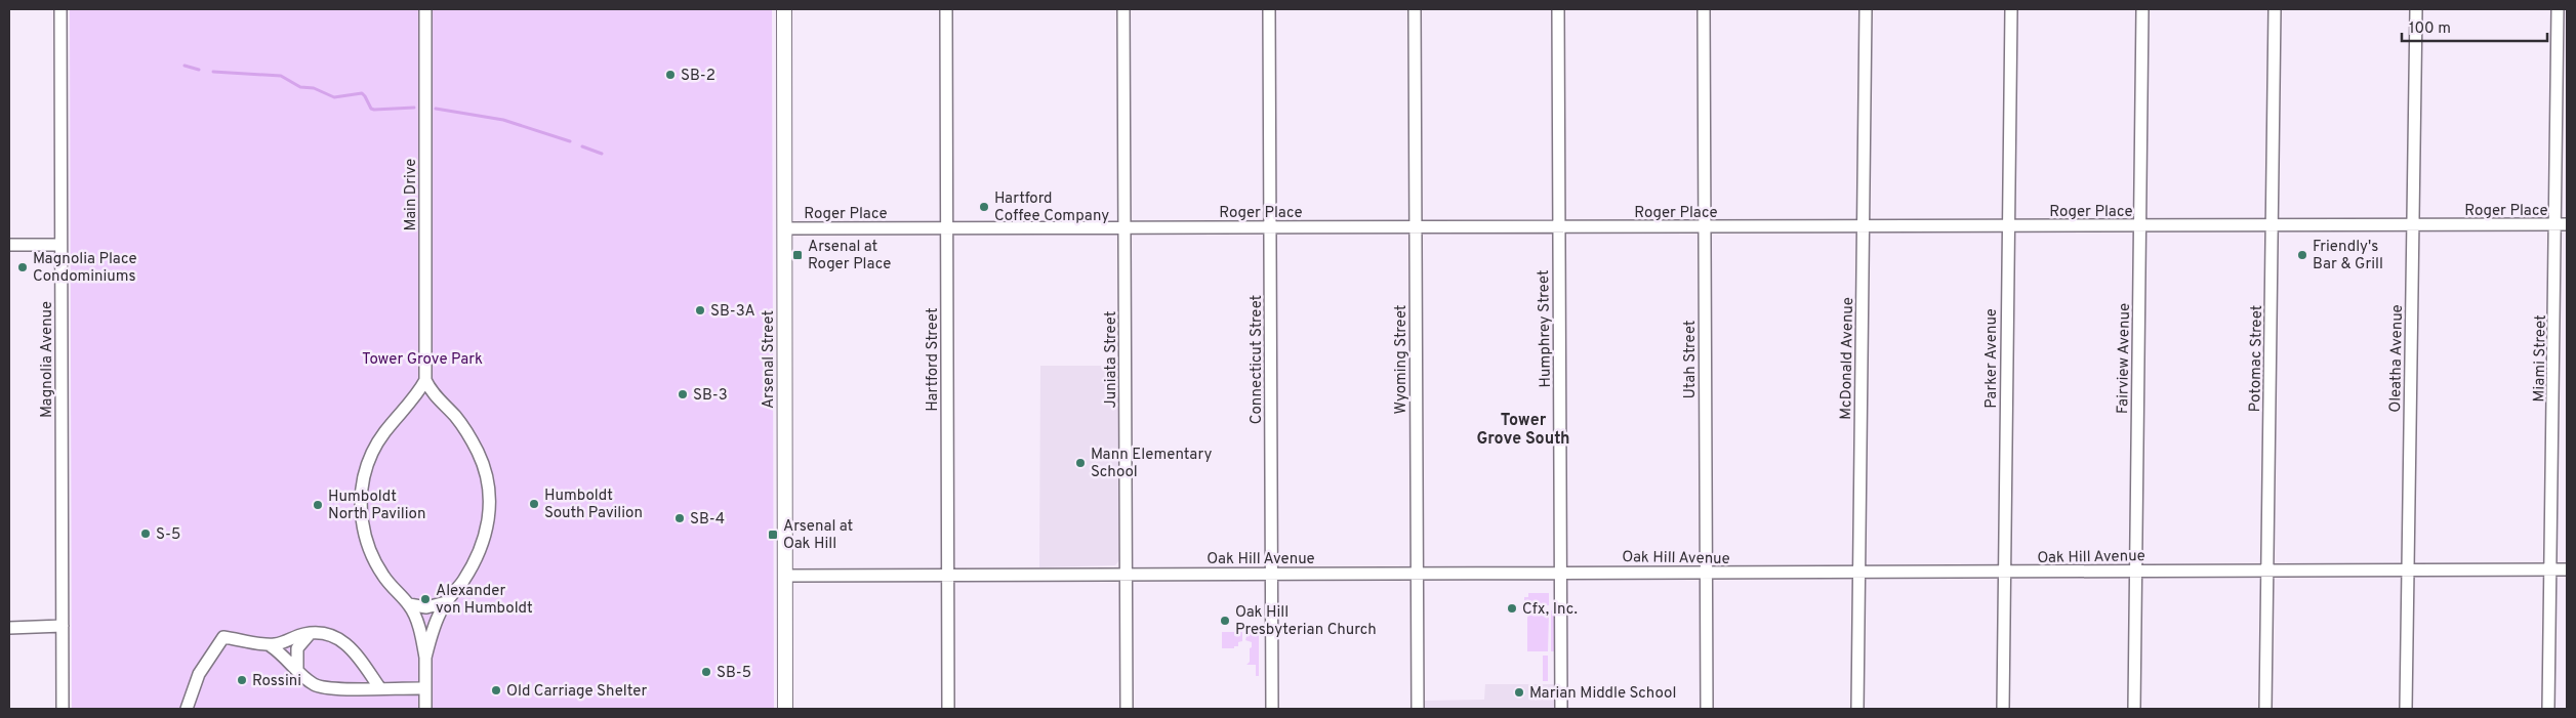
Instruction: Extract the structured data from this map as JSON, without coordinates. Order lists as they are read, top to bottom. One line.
{"streets":{"main road":["Arsenal Street"],"street":["Main Drive","Roger Place","Humphrey Street","McDonald Avenue","Parker Avenue","Fairview Avenue","Potomac Street","Oleatha Avenue","Miami Street","Magnolia Avenue","Hartford Street","Juniata Street","Connecticut Street","Wyoming Street","Utah Street","Oak Hill Avenue"]},"crossings":[["Roger Place","Humphrey Street"],["Roger Place","McDonald Avenue"],["Roger Place","Parker Avenue"],["Roger Place","Fairview Avenue"],["Roger Place","Potomac Street"],["Roger Place","Oleatha Avenue"],["Roger Place","Miami Street"],["Roger Place","Arsenal Street"],["Roger Place","Hartford Street"],["Roger Place","Juniata Street"],["Roger Place","Connecticut Street"],["Roger Place","Wyoming Street"],["Roger Place","Utah Street"],["Humphrey Street","Oak Hill Avenue"],["McDonald Avenue","Oak Hill Avenue"],["Parker Avenue","Oak Hill Avenue"],["Fairview Avenue","Oak Hill Avenue"],["Potomac Street","Oak Hill Avenue"],["Oleatha Avenue","Oak Hill Avenue"],["Miami Street","Oak Hill Avenue"],["Arsenal Street","Oak Hill Avenue"],["Hartford Street","Oak Hill Avenue"],["Juniata Street","Oak Hill Avenue"],["Connecticut Street","Oak Hill Avenue"],["Wyoming Street","Oak Hill Avenue"],["Utah Street","Oak Hill Avenue"]],"districts":["Tower Grove South"],"parks":["Tower Grove Park"],"places":{"other":["SB-2","Hartford Coffee Company","Friendly's Bar & Grill","Magnolia Place Condominiums","SB-3A","SB-3","Mann Elementary School","Humboldt South Pavilion","Humboldt North Pavilion","SB-4","S-5","Alexander von Humboldt","Cfx, Inc.","Oak Hill Presbyterian Church","SB-5","Rossini","Old Carriage Shelter","Marian Middle School"],"transit":["Arsenal at Roger Place","Arsenal at Oak Hill"]},"scale_bar":"100 m"}
